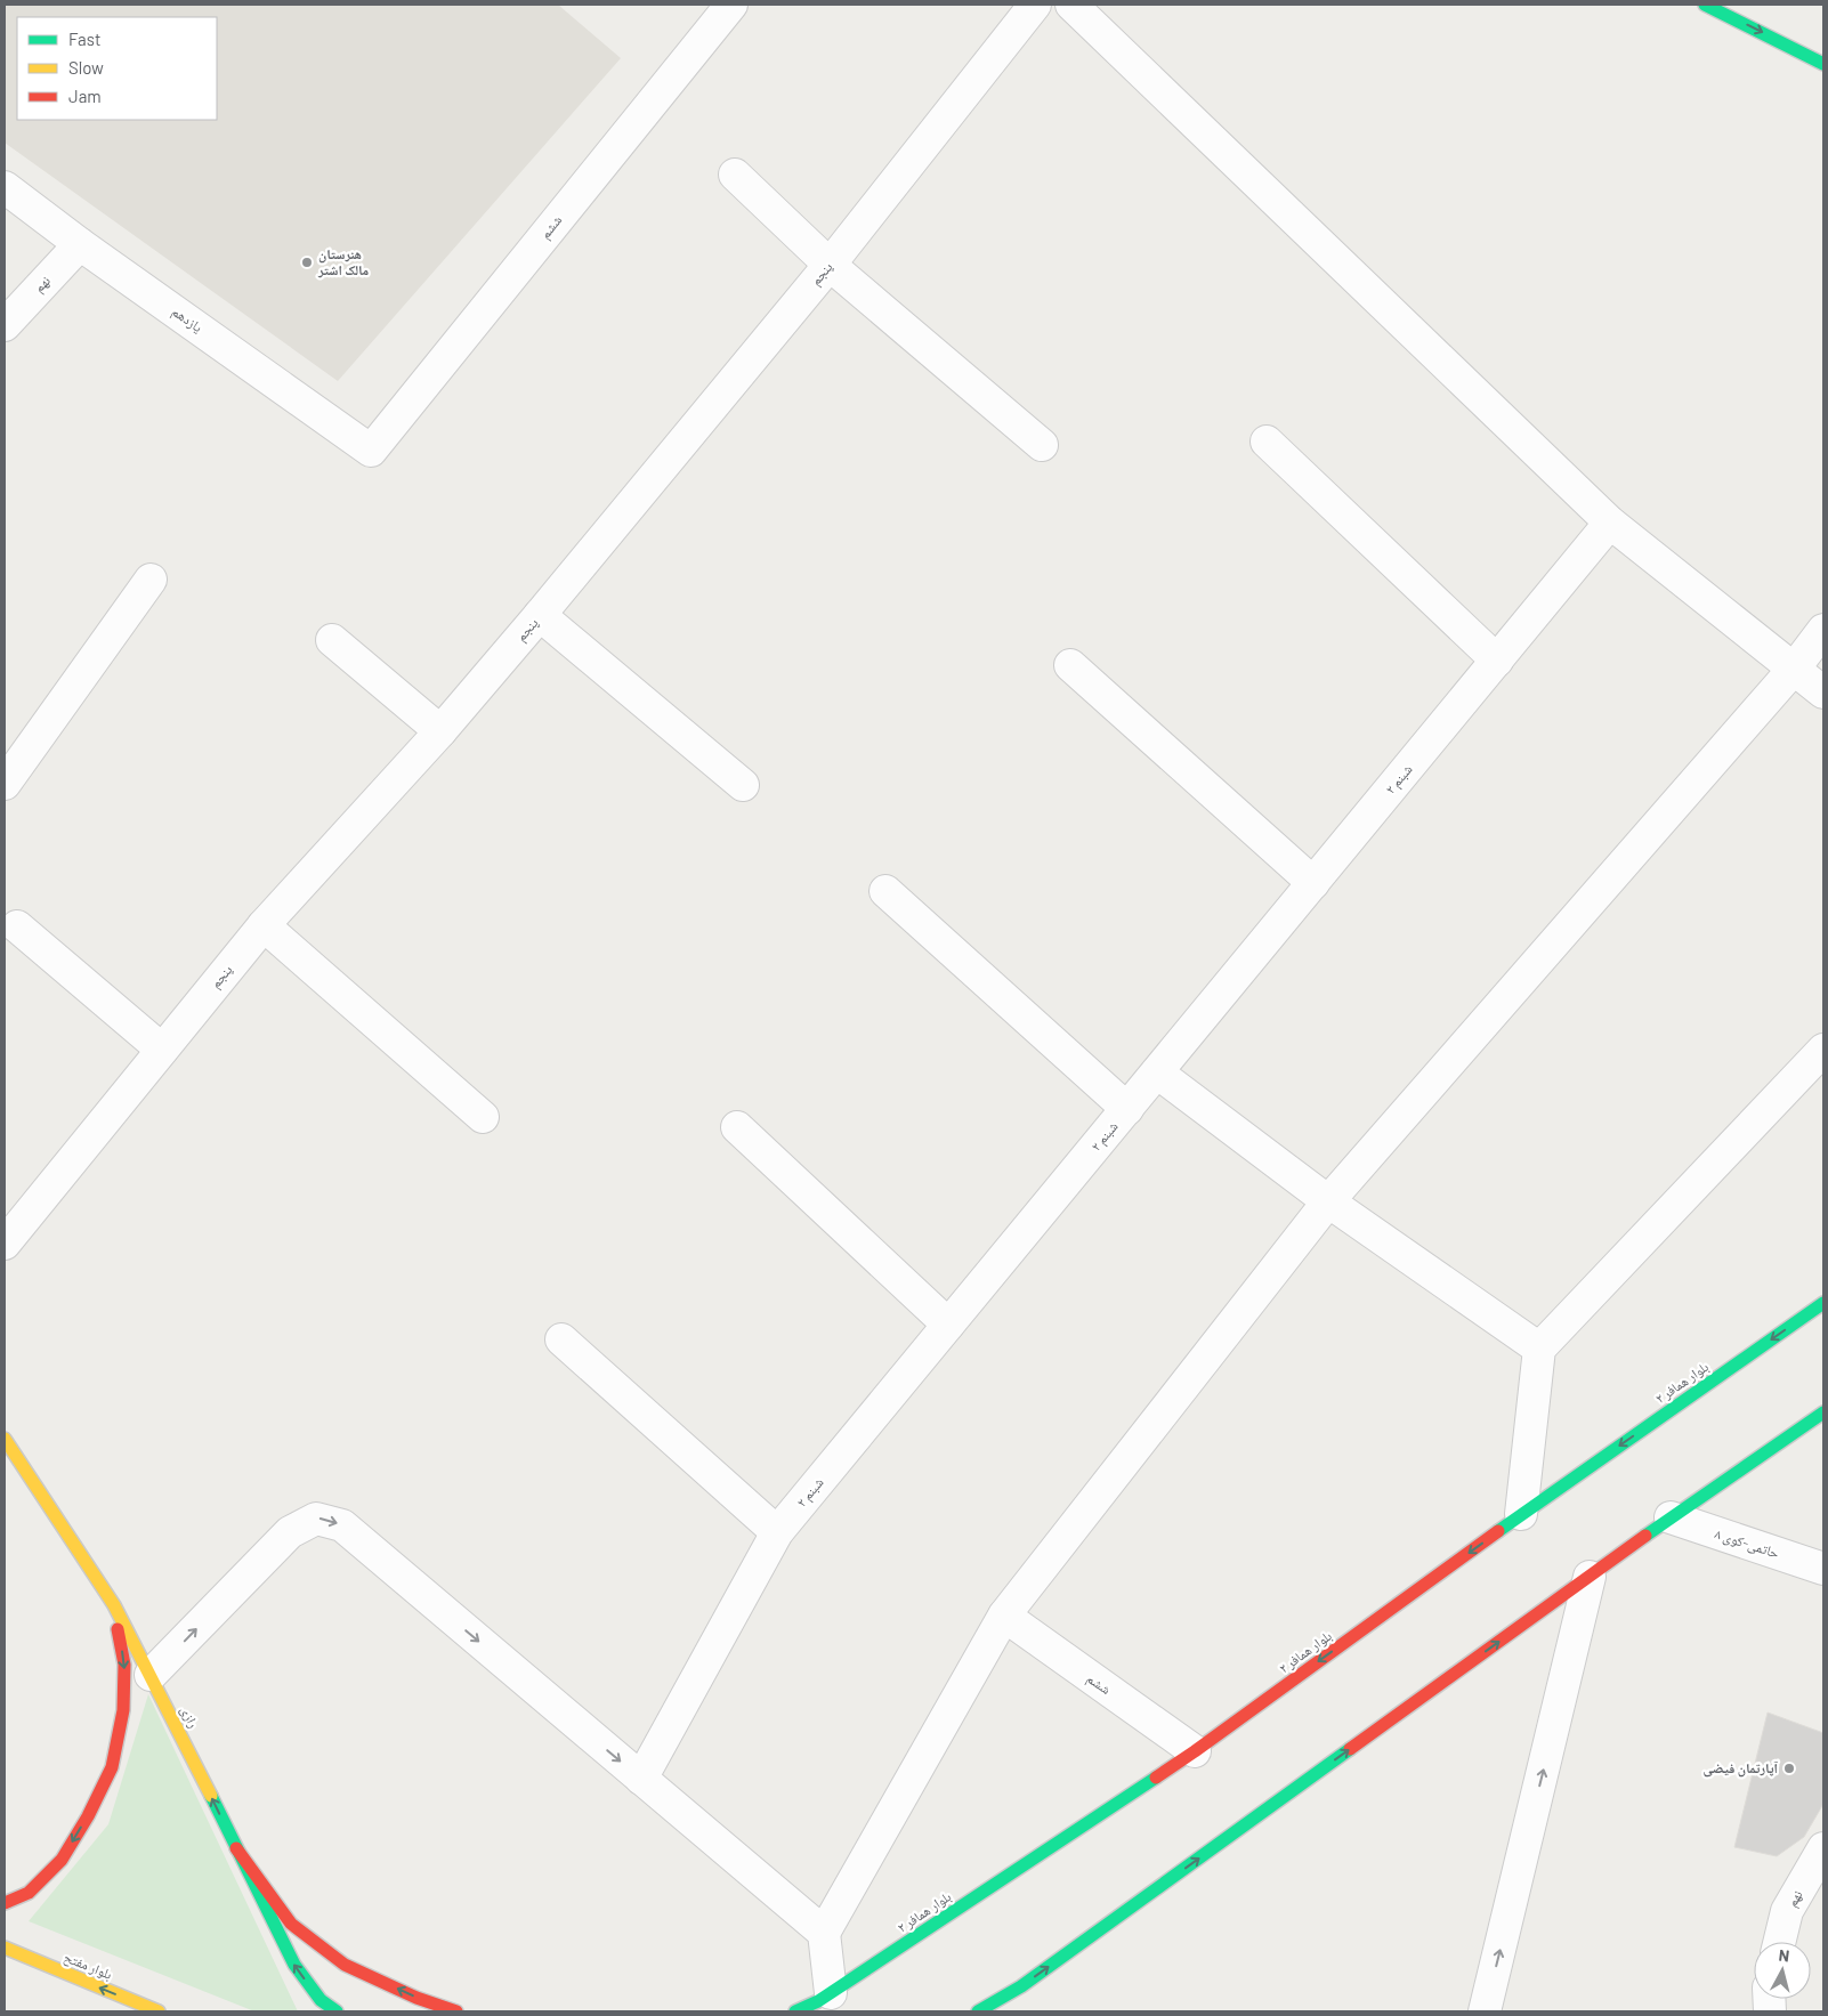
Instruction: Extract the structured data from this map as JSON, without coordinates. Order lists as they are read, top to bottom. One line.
{"streets":{"main road":["بلوار همافر ۲","رازی","بلوار مفتح"],"street":["ششم","پنجم","نهم","یازدهم","شبنم ۲","حاتمی-کوی ۸"]},"crossings":[["ششم","یازدهم"],["ششم","بلوار همافر ۲"],["نهم","یازدهم"]],"one_way":["رازی","بلوار مفتح"],"places":["هنرستان مالک اشتر","آپارتمان فیضی"],"legend":["Fast","Slow","Jam"],"north":"top"}
